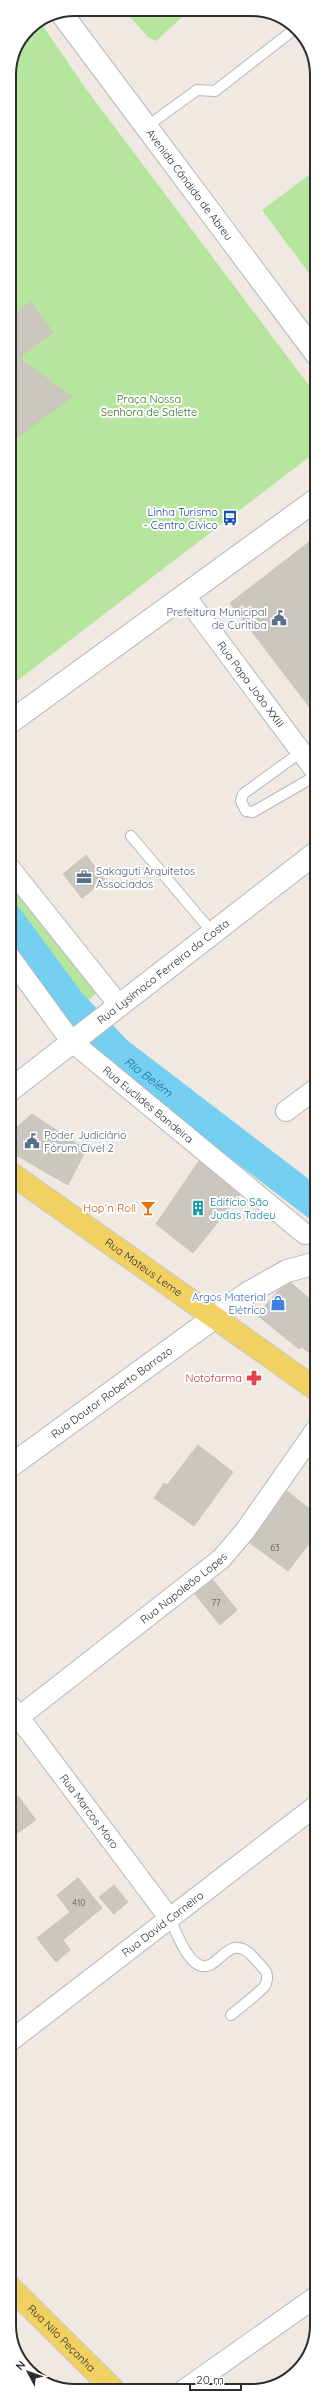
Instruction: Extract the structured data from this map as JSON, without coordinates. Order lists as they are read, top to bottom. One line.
{"streets":{"main road":["Avenida Cândido de Abreu","Rua Lysímaco Ferreira da Costa","Rua Mateus Leme","Rua Doutor Roberto Barrozo","Rua Nilo Peçanha"],"street":["Rua Papa João XXIII","Rua Euclides Bandeira","Rua Napoleão Lopes","Rua Marcos Moro","Rua David Carneiro"]},"crossings":[["Rua Lysímaco Ferreira da Costa","Rua Euclides Bandeira"],["Rua Mateus Leme","Rua Doutor Roberto Barrozo"],["Rua Marcos Moro","Rua David Carneiro"]],"water":["Rio Belém"],"parks":["Praça Nossa Senhora de Salette"],"places":{"bus stop":["Linha Turismo - Centro Cívico"],"public building":["Prefeitura Municipal de Curitiba","Poder Judiciário Fórum Cível 2"],"office":["Sakaguti Arquitetos Associados"],"bar":["Hop´n Roll"],"building":["Edifício São Judas Tadeu"],"shop":["Argos Material Elétrico"],"pharmacy":["Notofarma"]},"house_numbers":["63","77","410"],"scale_bar":"20 m","north":"top left"}
